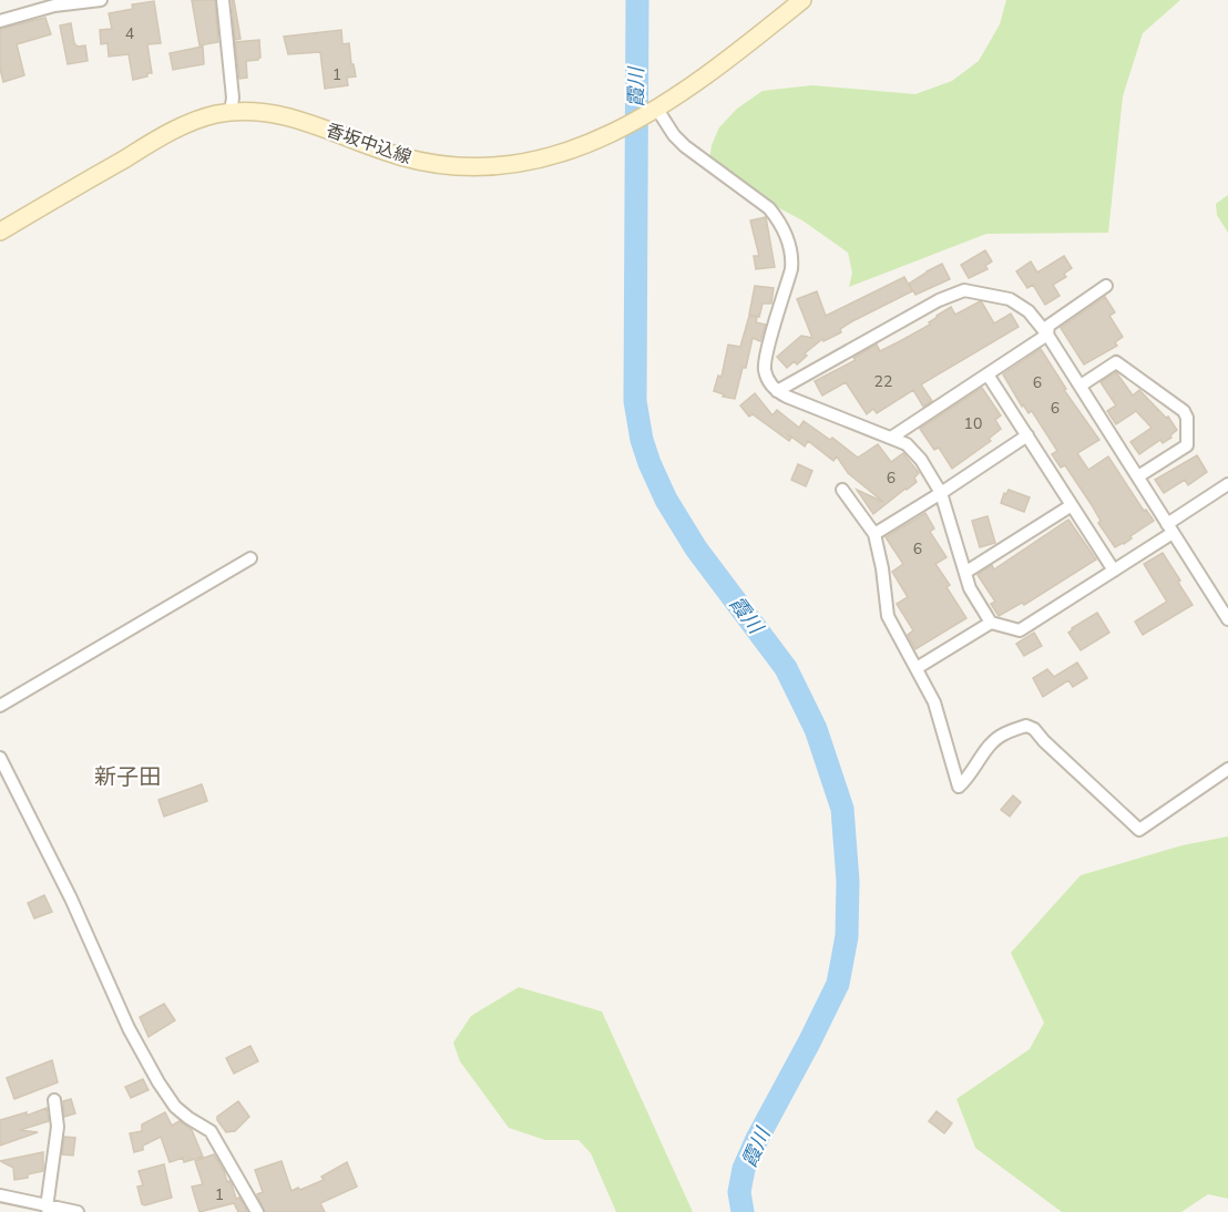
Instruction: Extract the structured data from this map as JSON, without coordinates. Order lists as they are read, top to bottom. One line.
{"streets":{"main road":["香坂中込線"]},"districts":["新子田"],"water":["霞川"],"house_numbers":["4","1","22","6","6","10","6","6","1"]}
